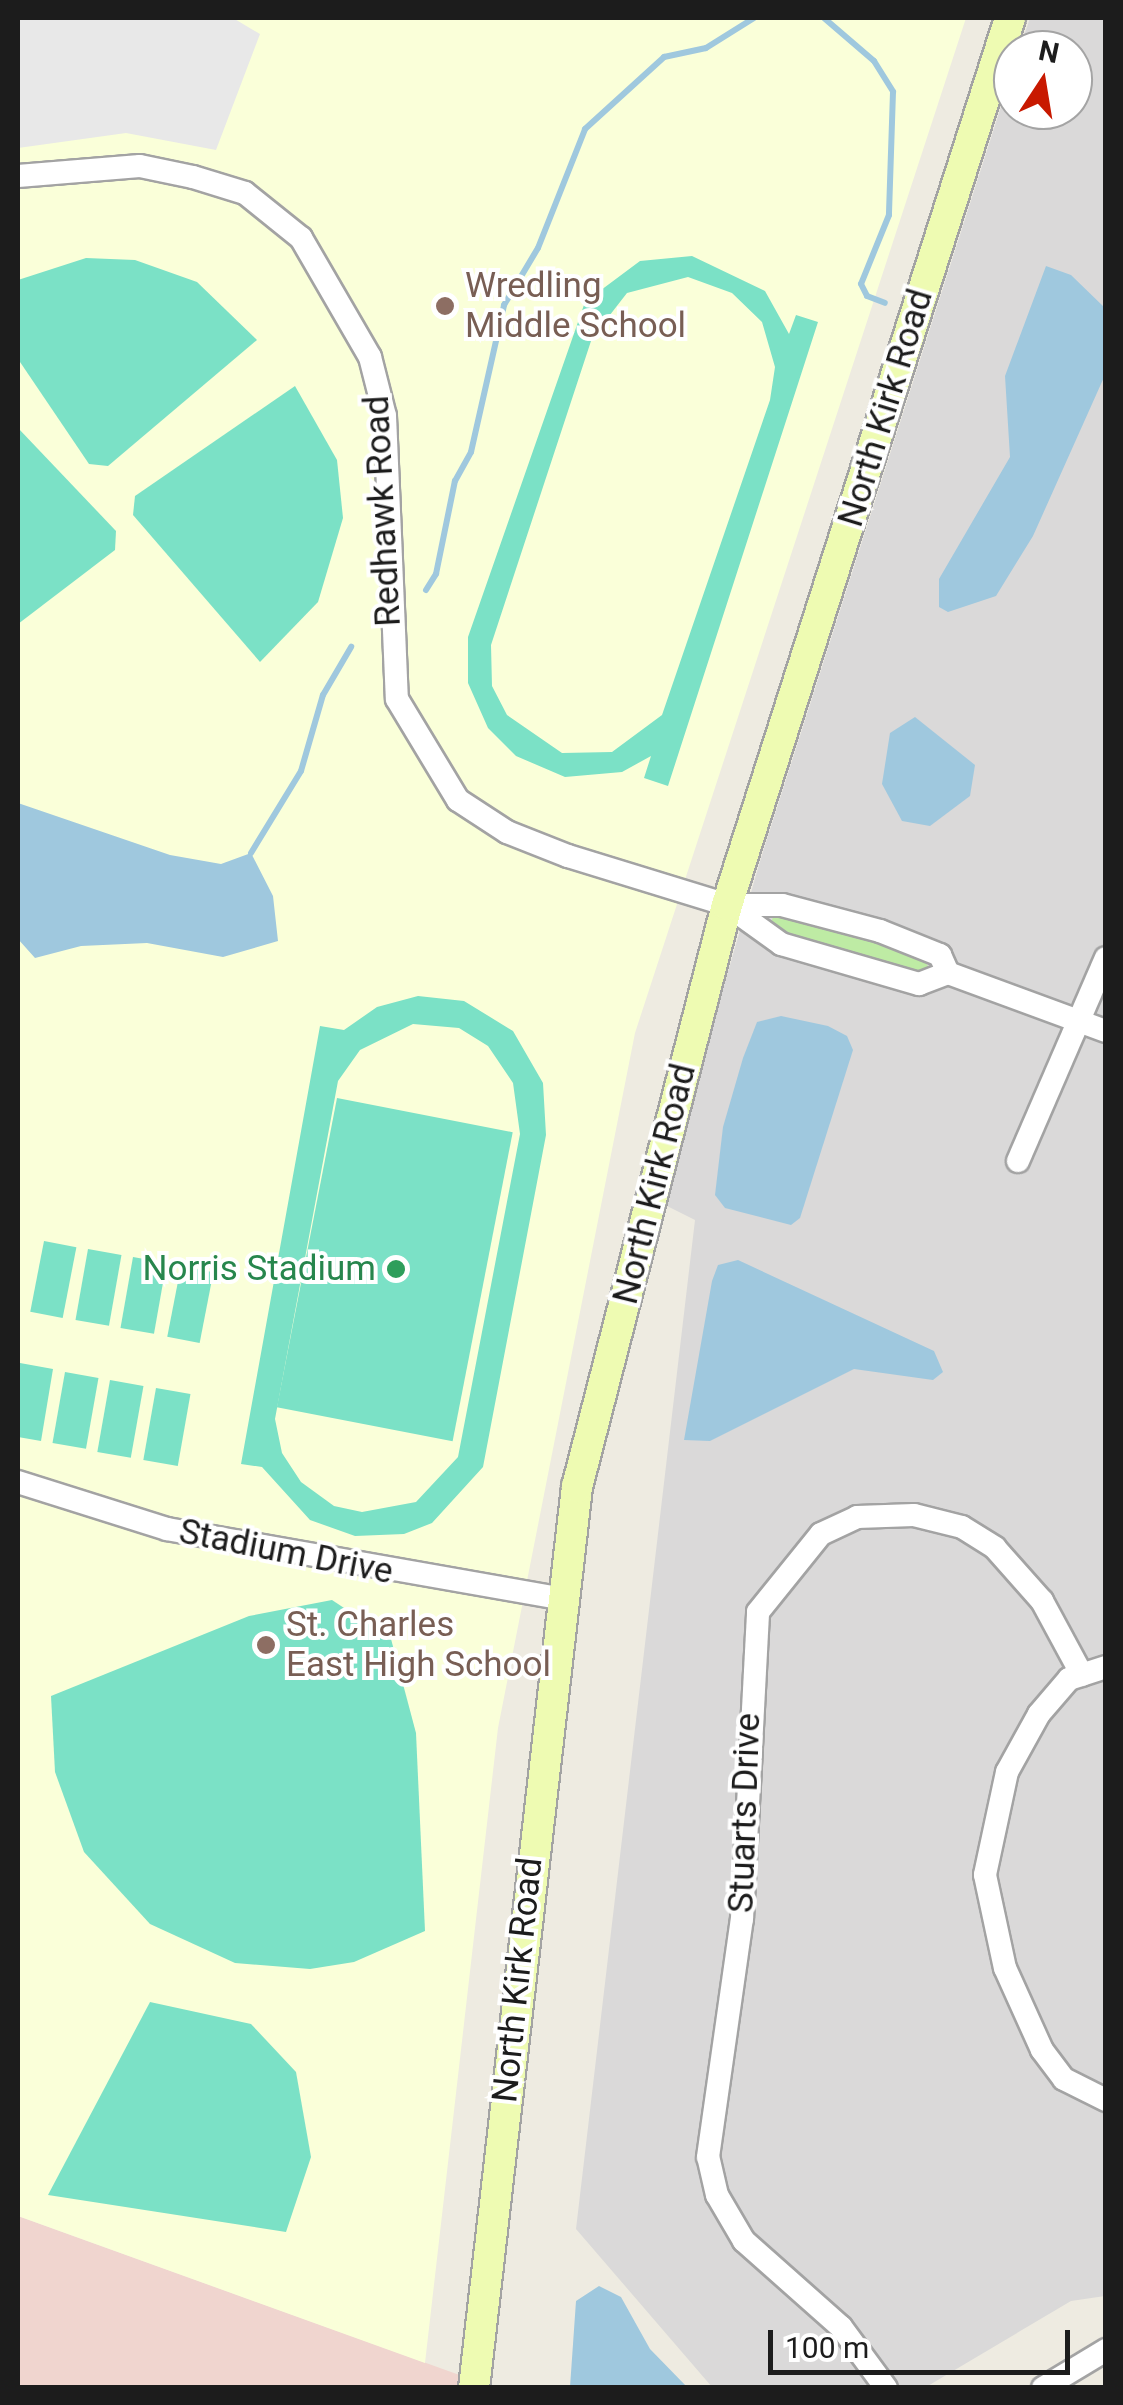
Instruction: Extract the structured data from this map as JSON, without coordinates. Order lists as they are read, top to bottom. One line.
{"streets":{"main road":["North Kirk Road"],"street":["Redhawk Road","Stadium Drive","Stuarts Drive"]},"crossings":[["North Kirk Road","Redhawk Road"],["North Kirk Road","Stadium Drive"]],"places":["Wredling Middle School","Norris Stadium","St. Charles East High School"],"scale_bar":"100 m","north":"top"}
